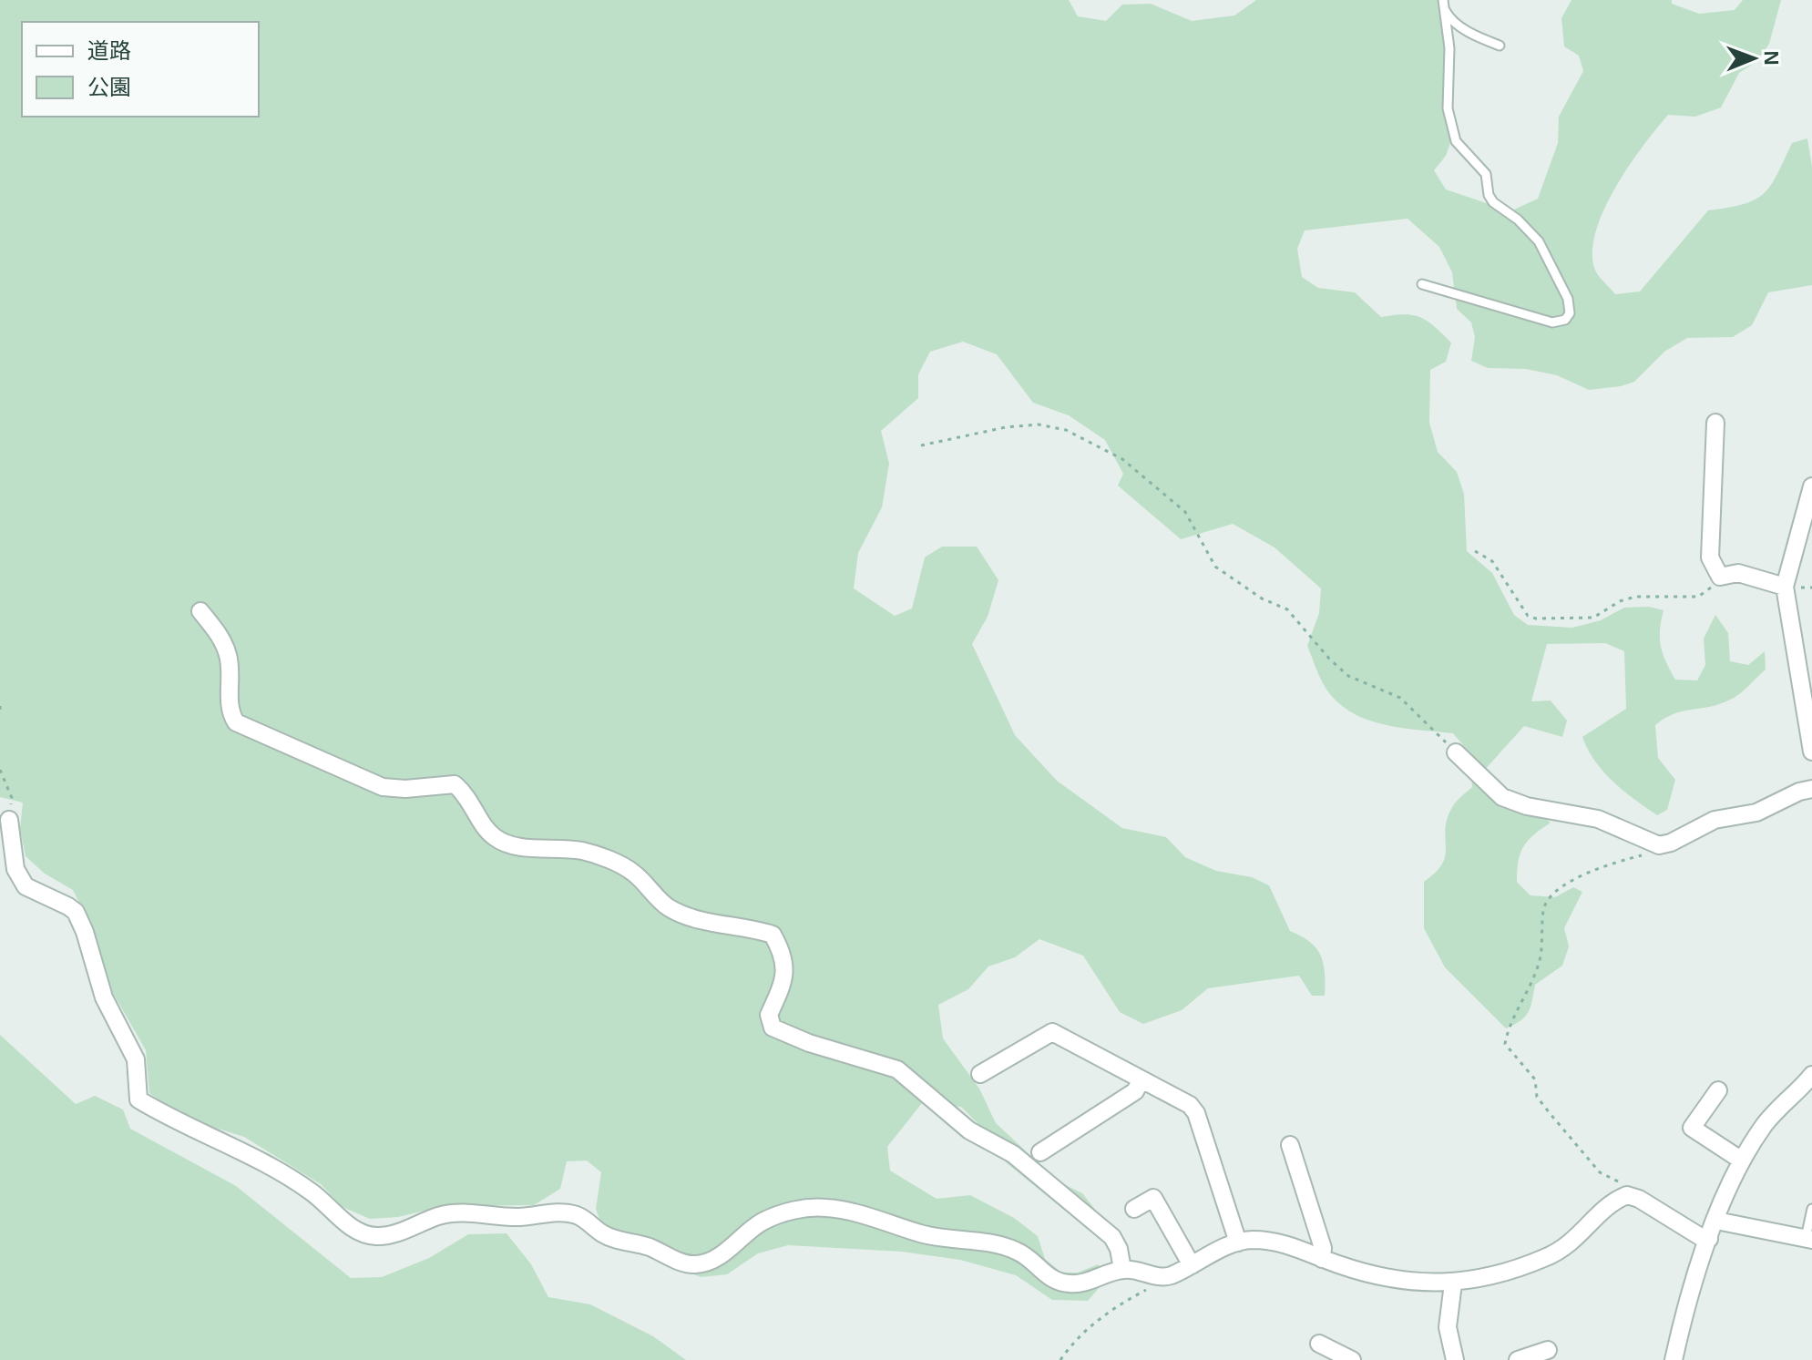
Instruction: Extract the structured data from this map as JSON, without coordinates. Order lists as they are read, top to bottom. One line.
{"legend":["道路","公園"],"north":"right"}
